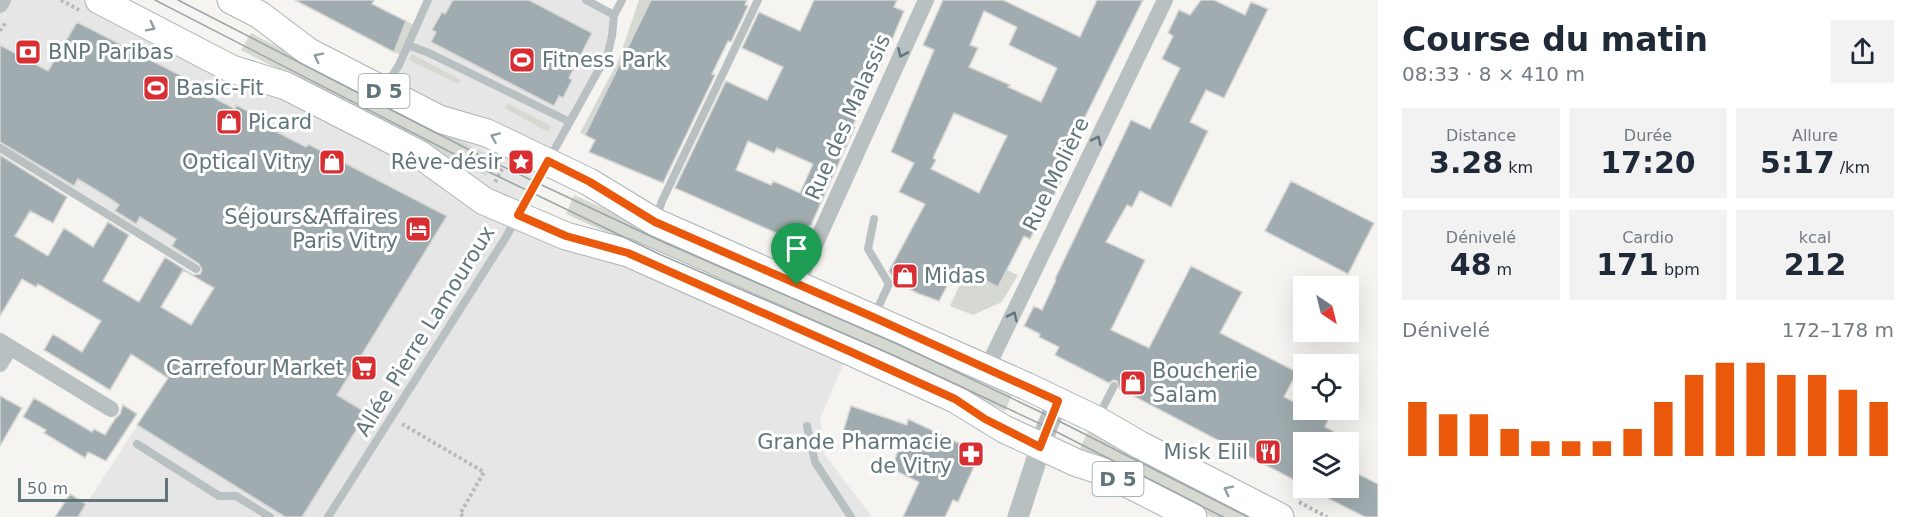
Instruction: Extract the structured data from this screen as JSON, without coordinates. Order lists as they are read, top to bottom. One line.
{"streets":{"main road":["D 5"],"street":["Rue des Malassis","Rue Molière"],"lane":["Allée Pierre Lamouroux"]},"crossings":[["D 5","Rue des Malassis"],["D 5","Rue Molière"],["D 5","Allée Pierre Lamouroux"]],"one_way":["Rue des Malassis","Rue Molière"],"places":{"bank":["BNP Paribas"],"sports":["Fitness Park","Basic-Fit"],"shop":["Picard","Optical Vitry","Midas","Boucherie Salam"],"place":["Rêve-désir"],"hotel":["Séjours&Affaires Paris Vitry"],"supermarket":["Carrefour Market"],"restaurant":["Misk Elil"],"pharmacy":["Grande Pharmacie de Vitry"]},"scale_bar":"50 m","north":"bottom right","page":{"heading":["Course du matin","08:33 · 8 × 410 m"],"stats":[["Distance","3.28 km"],["Durée","17:20"],["Allure","5:17 /km"],["Dénivelé","48 m"],["Cardio","171 bpm"],["kcal","212"]],"chart":["Dénivelé","172–178 m"],"scale":"50 m"}}
